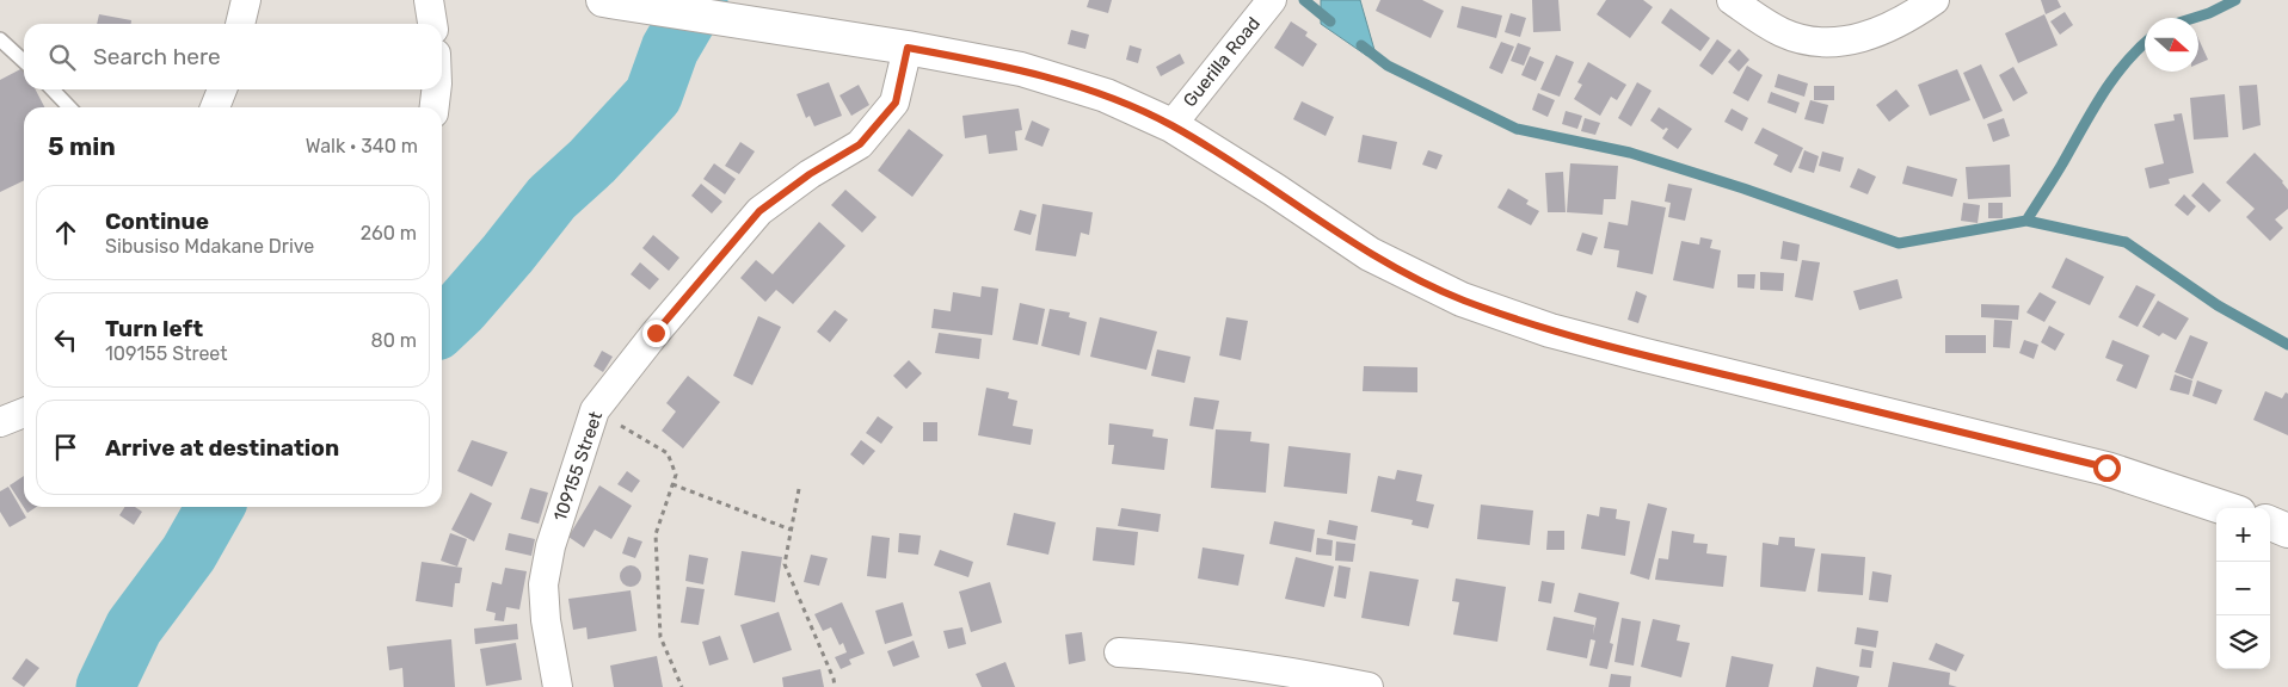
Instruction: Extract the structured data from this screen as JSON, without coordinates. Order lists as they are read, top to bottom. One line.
{"streets":{"street":["Guerilla Road","109155 Street"]},"north":"right","page":{"search":"Search here","heading":["5 min","Walk · 340 m"],"list":[["Continue","Sibusiso Mdakane Drive","260 m"],["Turn left","109155 Street","80 m"],"Arrive at destination"],"map_buttons":["+","−"]}}
